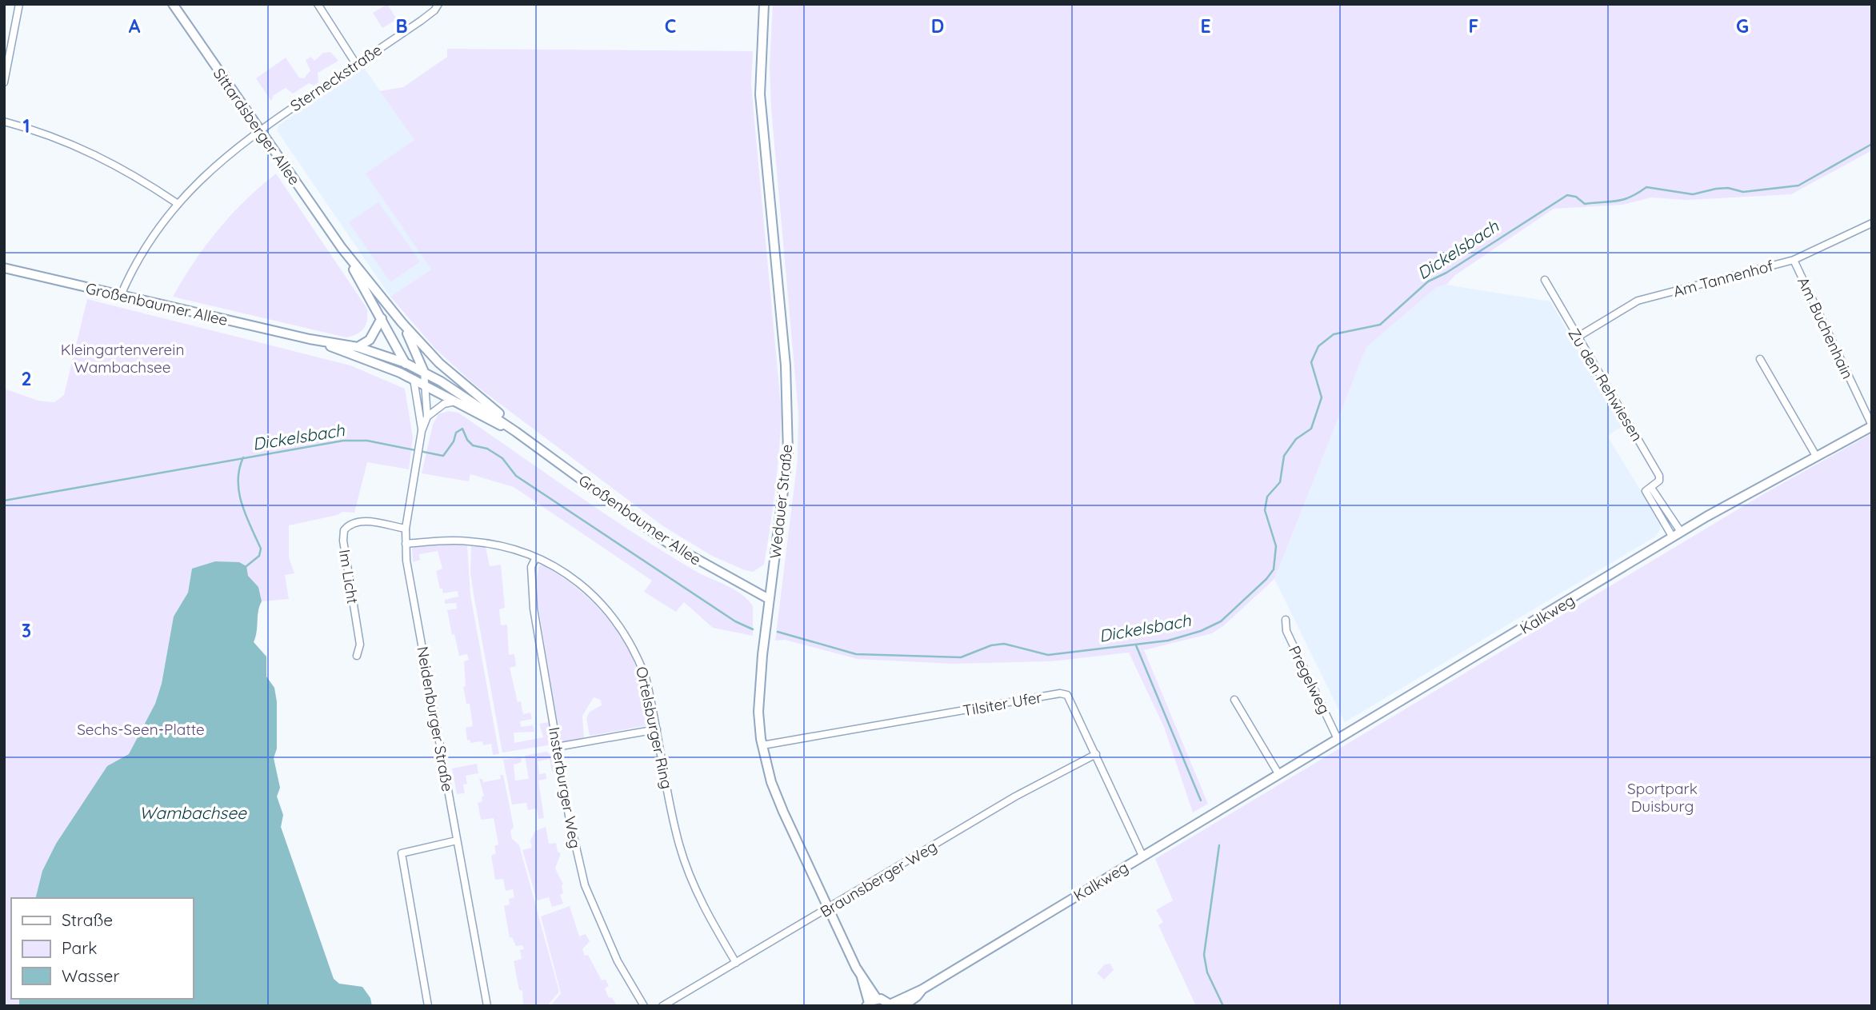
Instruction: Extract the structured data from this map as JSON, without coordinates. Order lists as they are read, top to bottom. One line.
{"streets":{"main road":["Sittardsberger Allee","Großenbaumer Allee","Wedauer Straße","Kalkweg"],"street":["Sterneckstraße","Am Tannenhof","Am Buchenhain","Zu den Rehwiesen","Im Licht","Pregelweg","Tilsiter Ufer","Neidenburger Straße","Ortelsburger Ring","Insterburger Weg","Braunsberger Weg"]},"crossings":[["Sterneckstraße","Sittardsberger Allee"],["Sterneckstraße","Großenbaumer Allee"],["Sittardsberger Allee","Großenbaumer Allee"],["Sittardsberger Allee","Neidenburger Straße"],["Am Tannenhof","Am Buchenhain"],["Am Tannenhof","Zu den Rehwiesen"],["Großenbaumer Allee","Wedauer Straße"],["Großenbaumer Allee","Neidenburger Straße"],["Am Buchenhain","Kalkweg"],["Wedauer Straße","Tilsiter Ufer"],["Wedauer Straße","Braunsberger Weg"],["Im Licht","Neidenburger Straße"],["Kalkweg","Pregelweg"],["Kalkweg","Tilsiter Ufer"],["Tilsiter Ufer","Braunsberger Weg"],["Neidenburger Straße","Ortelsburger Ring"],["Ortelsburger Ring","Insterburger Weg"],["Ortelsburger Ring","Braunsberger Weg"]],"water":["Dickelsbach","Wambachsee"],"parks":["Kleingartenverein Wambachsee","Sechs-Seen-Platte","Sportpark Duisburg"],"legend":["Straße","Park","Wasser"],"grid":{"columns":["A","B","C","D","E","F","G"],"rows":["1","2","3"]}}
